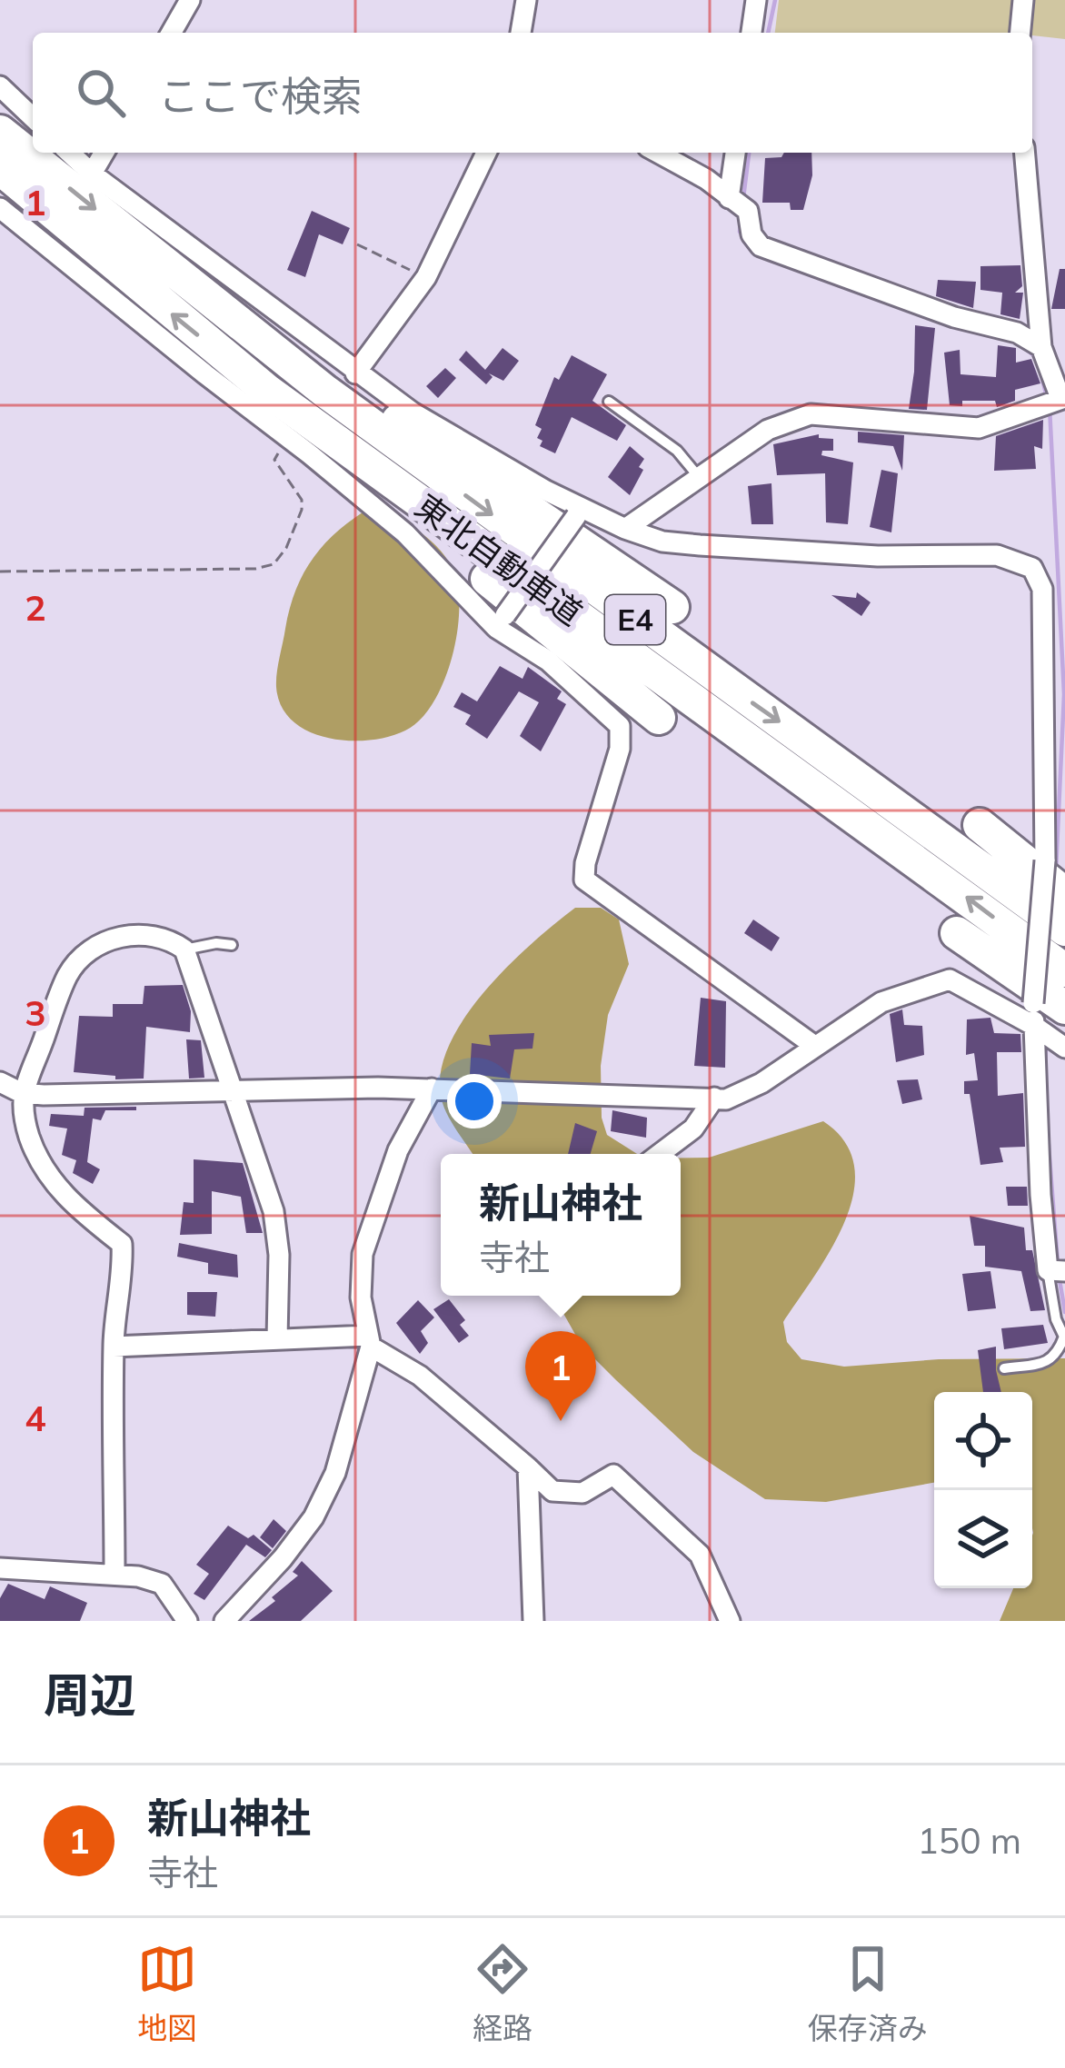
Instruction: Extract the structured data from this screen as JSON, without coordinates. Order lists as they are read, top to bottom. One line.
{"streets":{"highway":["東北自動車道","E4"]},"page":{"search":"ここで検索","popup":["新山神社","寺社"],"pins":"1","heading":"周辺","list":[{"mark":"1","name":"新山神社","note":"寺社","value":"150 m"}],"nav":["地図","経路","保存済み"]},"grid":{"rows":["1","2","3","4"]}}
